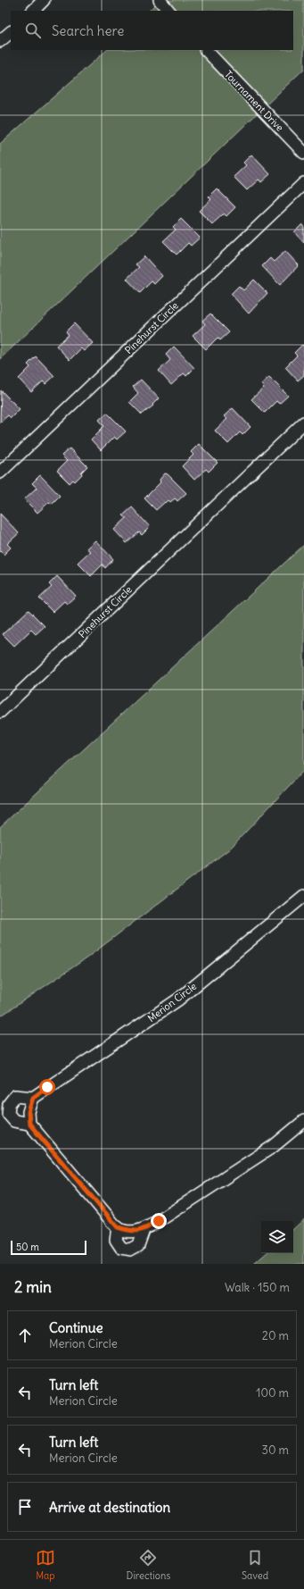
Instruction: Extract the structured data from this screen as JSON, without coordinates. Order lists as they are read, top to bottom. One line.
{"streets":{"street":["Tournament Drive","Pinehurst Circle","Merion Circle"]},"scale_bar":"50 m","page":{"search":"Search here","scale":"50 m","heading":["2 min","Walk · 150 m"],"list":[["Continue","Merion Circle","20 m"],["Turn left","Merion Circle","100 m"],["Turn left","Merion Circle","30 m"],"Arrive at destination"],"nav":["Map","Directions","Saved"]}}
